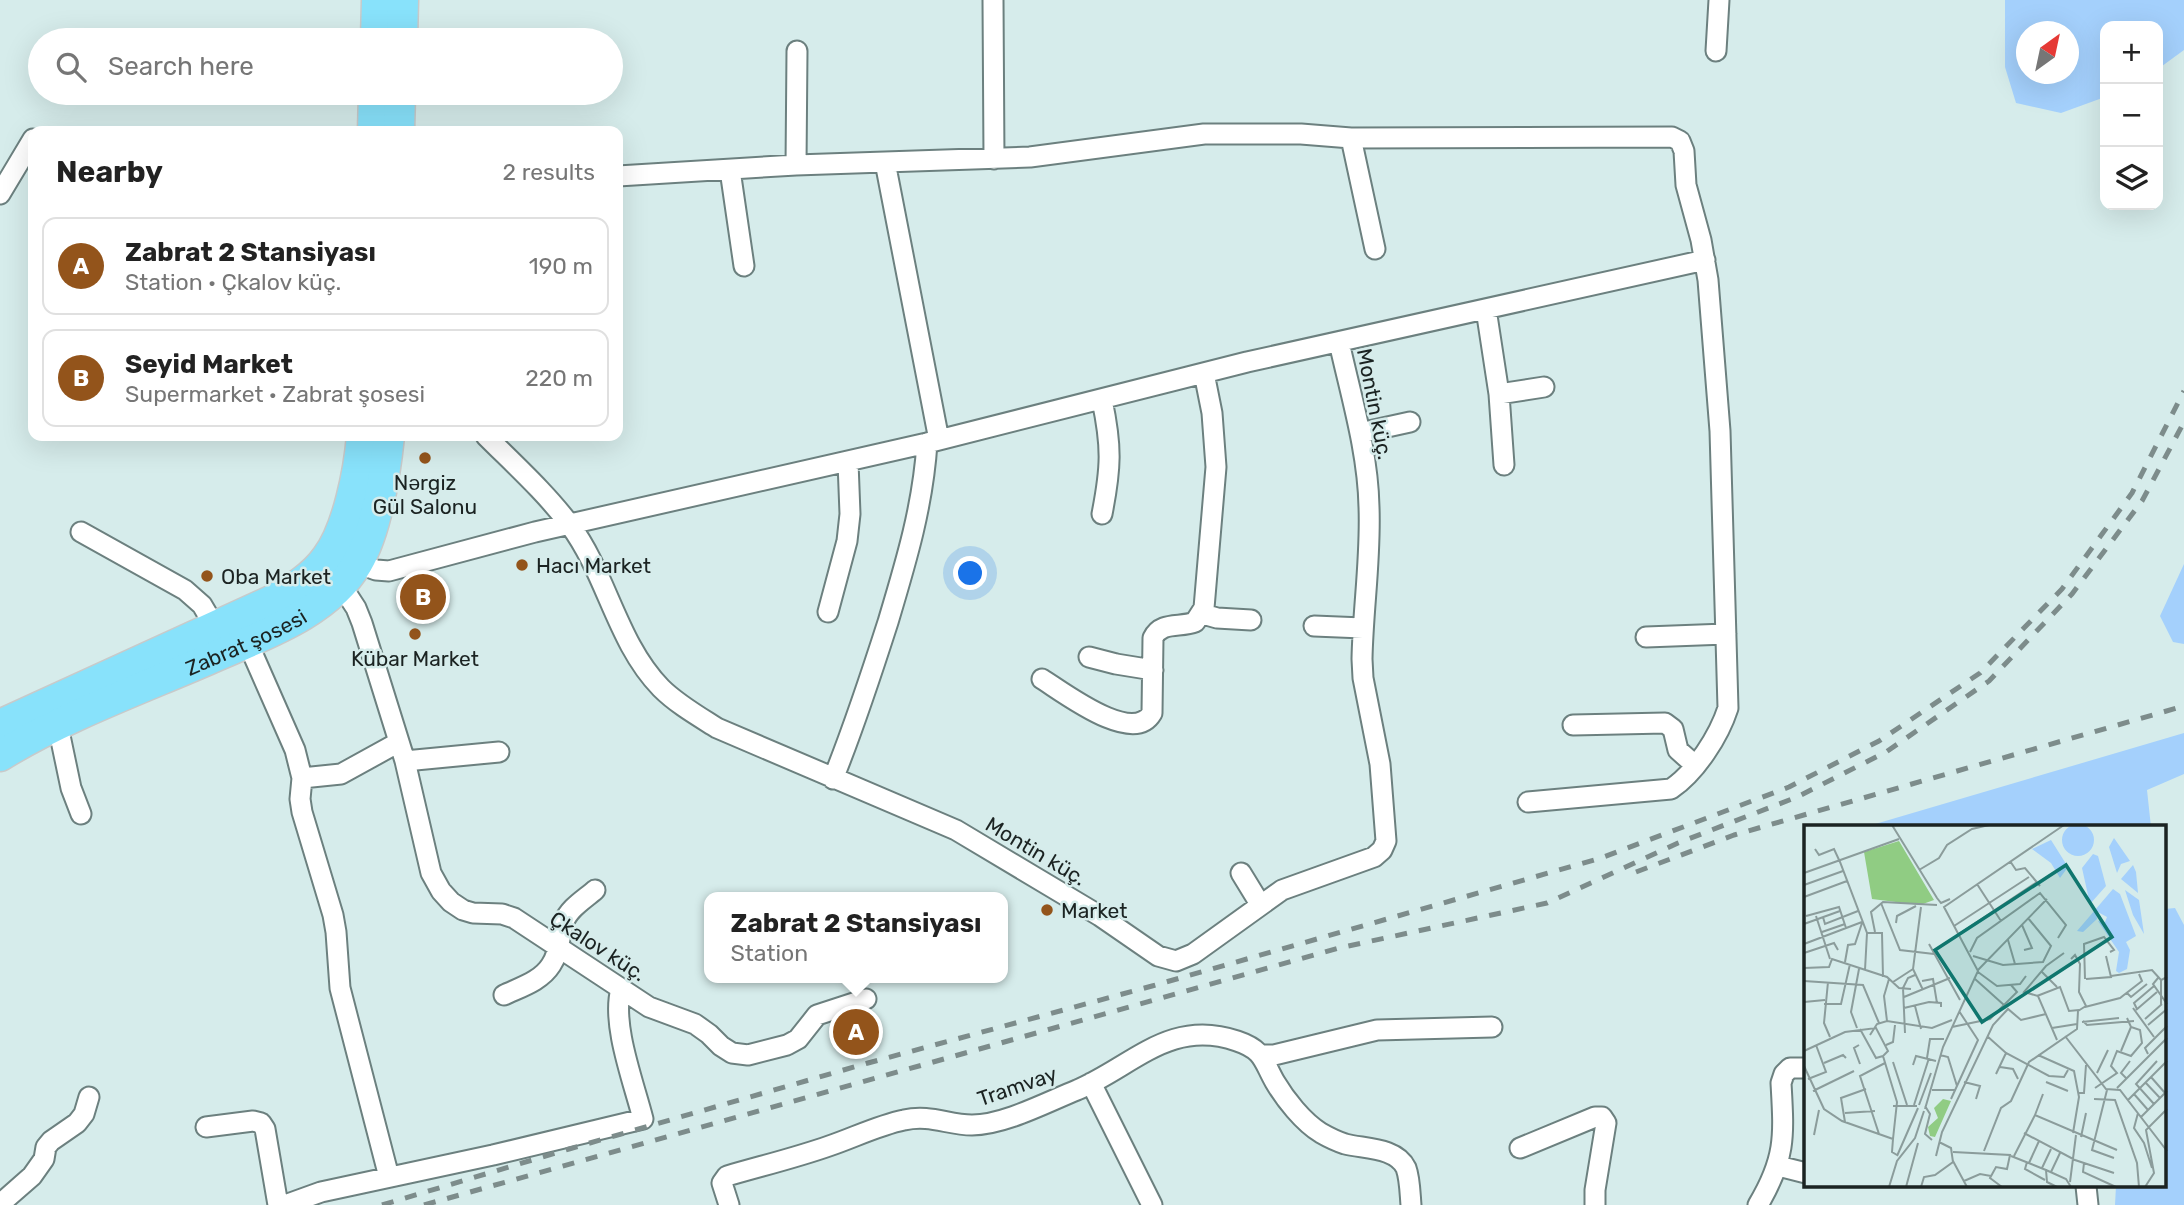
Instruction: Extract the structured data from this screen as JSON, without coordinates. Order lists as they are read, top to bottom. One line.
{"streets":{"main road":["Zabrat şosesi"],"street":["Montin küç.","Çkalov küç.","Tramvay"]},"crossings":[["Zabrat şosesi","Çkalov küç."]],"places":["Nərgiz Gül Salonu","Hacı Market","Oba Market","Kübar Market","Market"],"north":"top right","page":{"map_buttons":["+","−"],"search":"Search here","heading":["Nearby","2 results"],"list":[{"mark":"A","name":"Zabrat 2 Stansiyası","note":"Station · Çkalov küç.","value":"190 m"},{"mark":"B","name":"Seyid Market","note":"Supermarket · Zabrat şosesi","value":"220 m"}],"pins":["B","A"],"popup":["Zabrat 2 Stansiyası","Station"]}}
